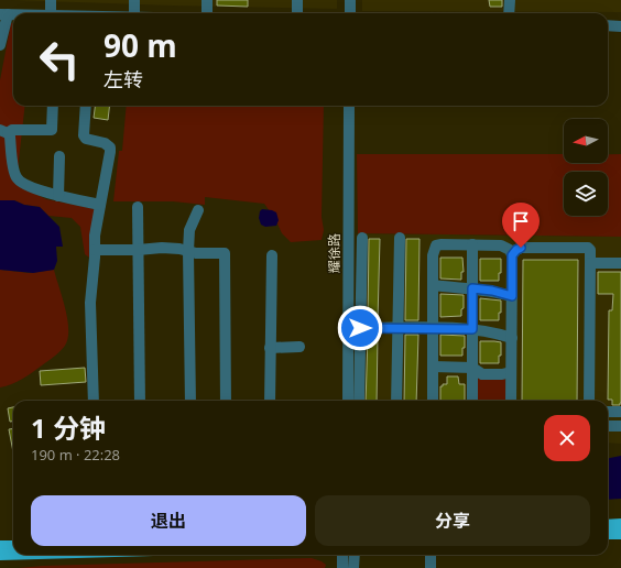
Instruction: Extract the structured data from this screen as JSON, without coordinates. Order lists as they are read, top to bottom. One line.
{"streets":{"street":["耀徐路"]},"north":"left","page":{"turn":["90 m","左转"],"heading":["1 分钟","190 m · 22:28"],"buttons":["退出","分享"]}}
